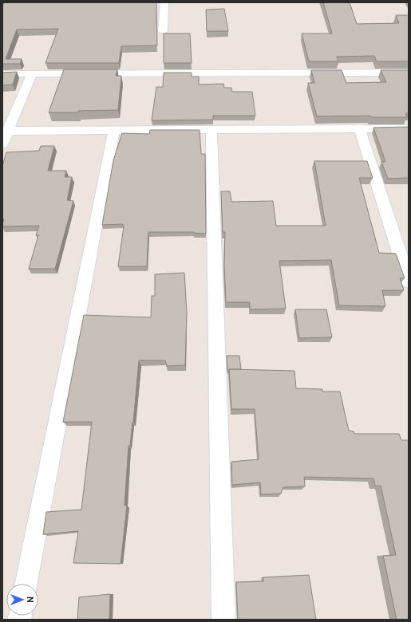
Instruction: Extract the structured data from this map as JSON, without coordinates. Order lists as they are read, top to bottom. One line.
{"north":"right"}
